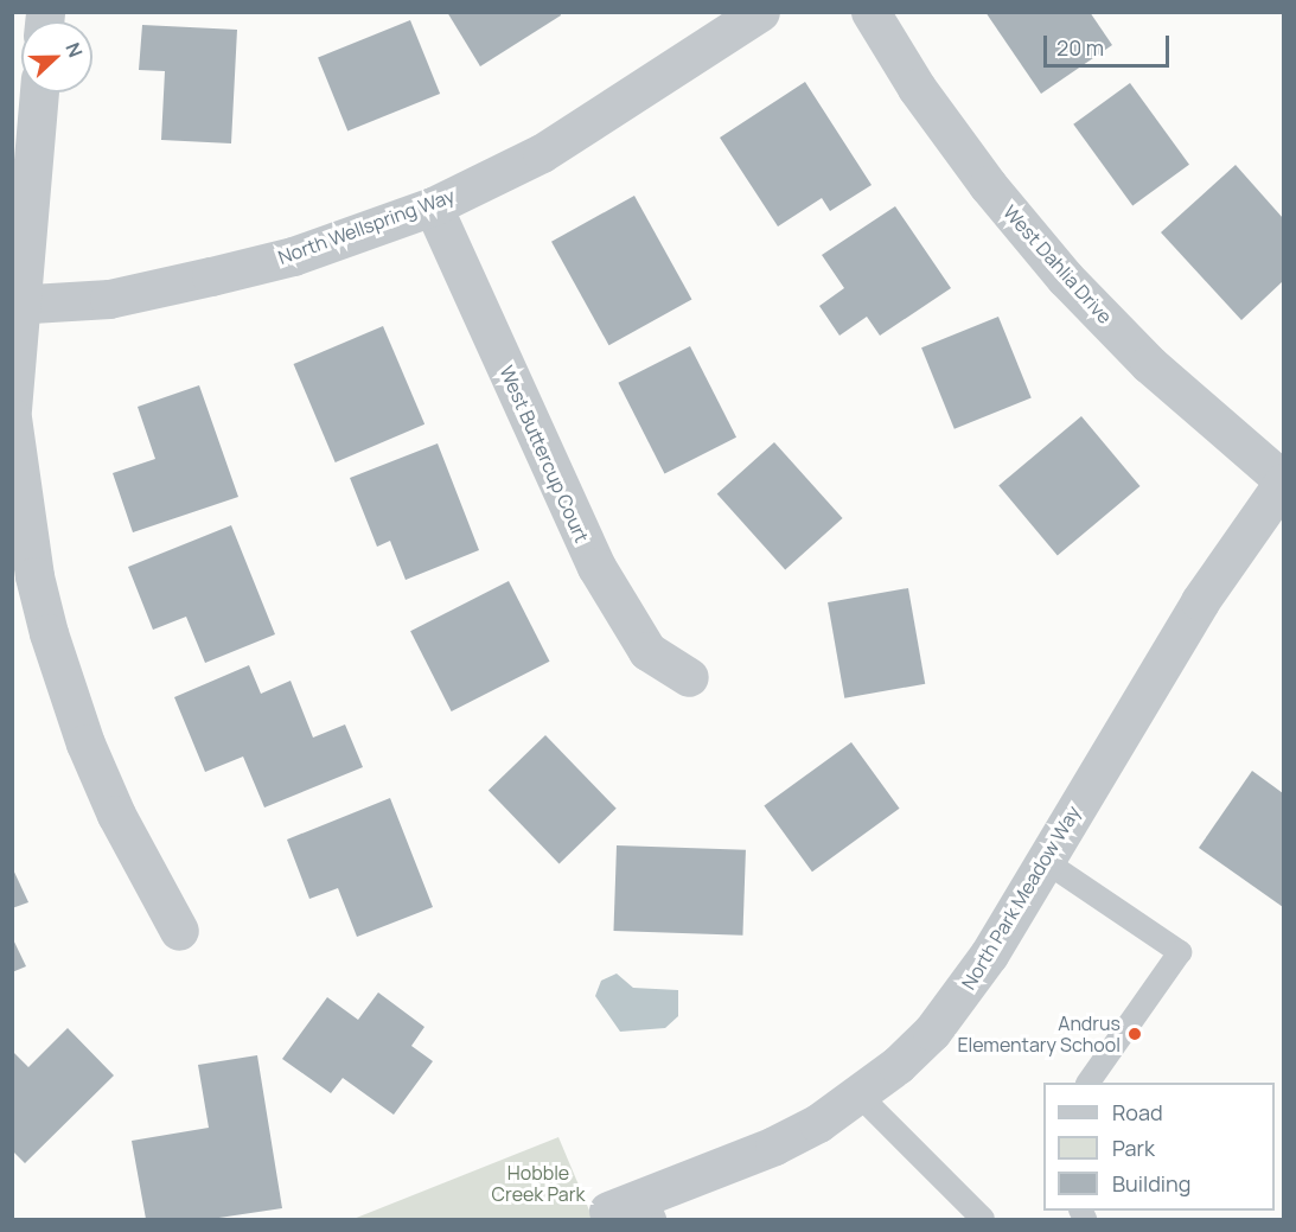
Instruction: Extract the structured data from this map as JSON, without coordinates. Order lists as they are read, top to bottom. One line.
{"streets":{"street":["North Wellspring Way","West Dahlia Drive","West Buttercup Court","North Park Meadow Way"]},"crossings":[["North Wellspring Way","West Buttercup Court"],["West Dahlia Drive","North Park Meadow Way"]],"parks":["Hobble Creek Park"],"places":["Andrus Elementary School"],"legend":["Road","Park","Building"],"scale_bar":"20 m","north":"right"}
